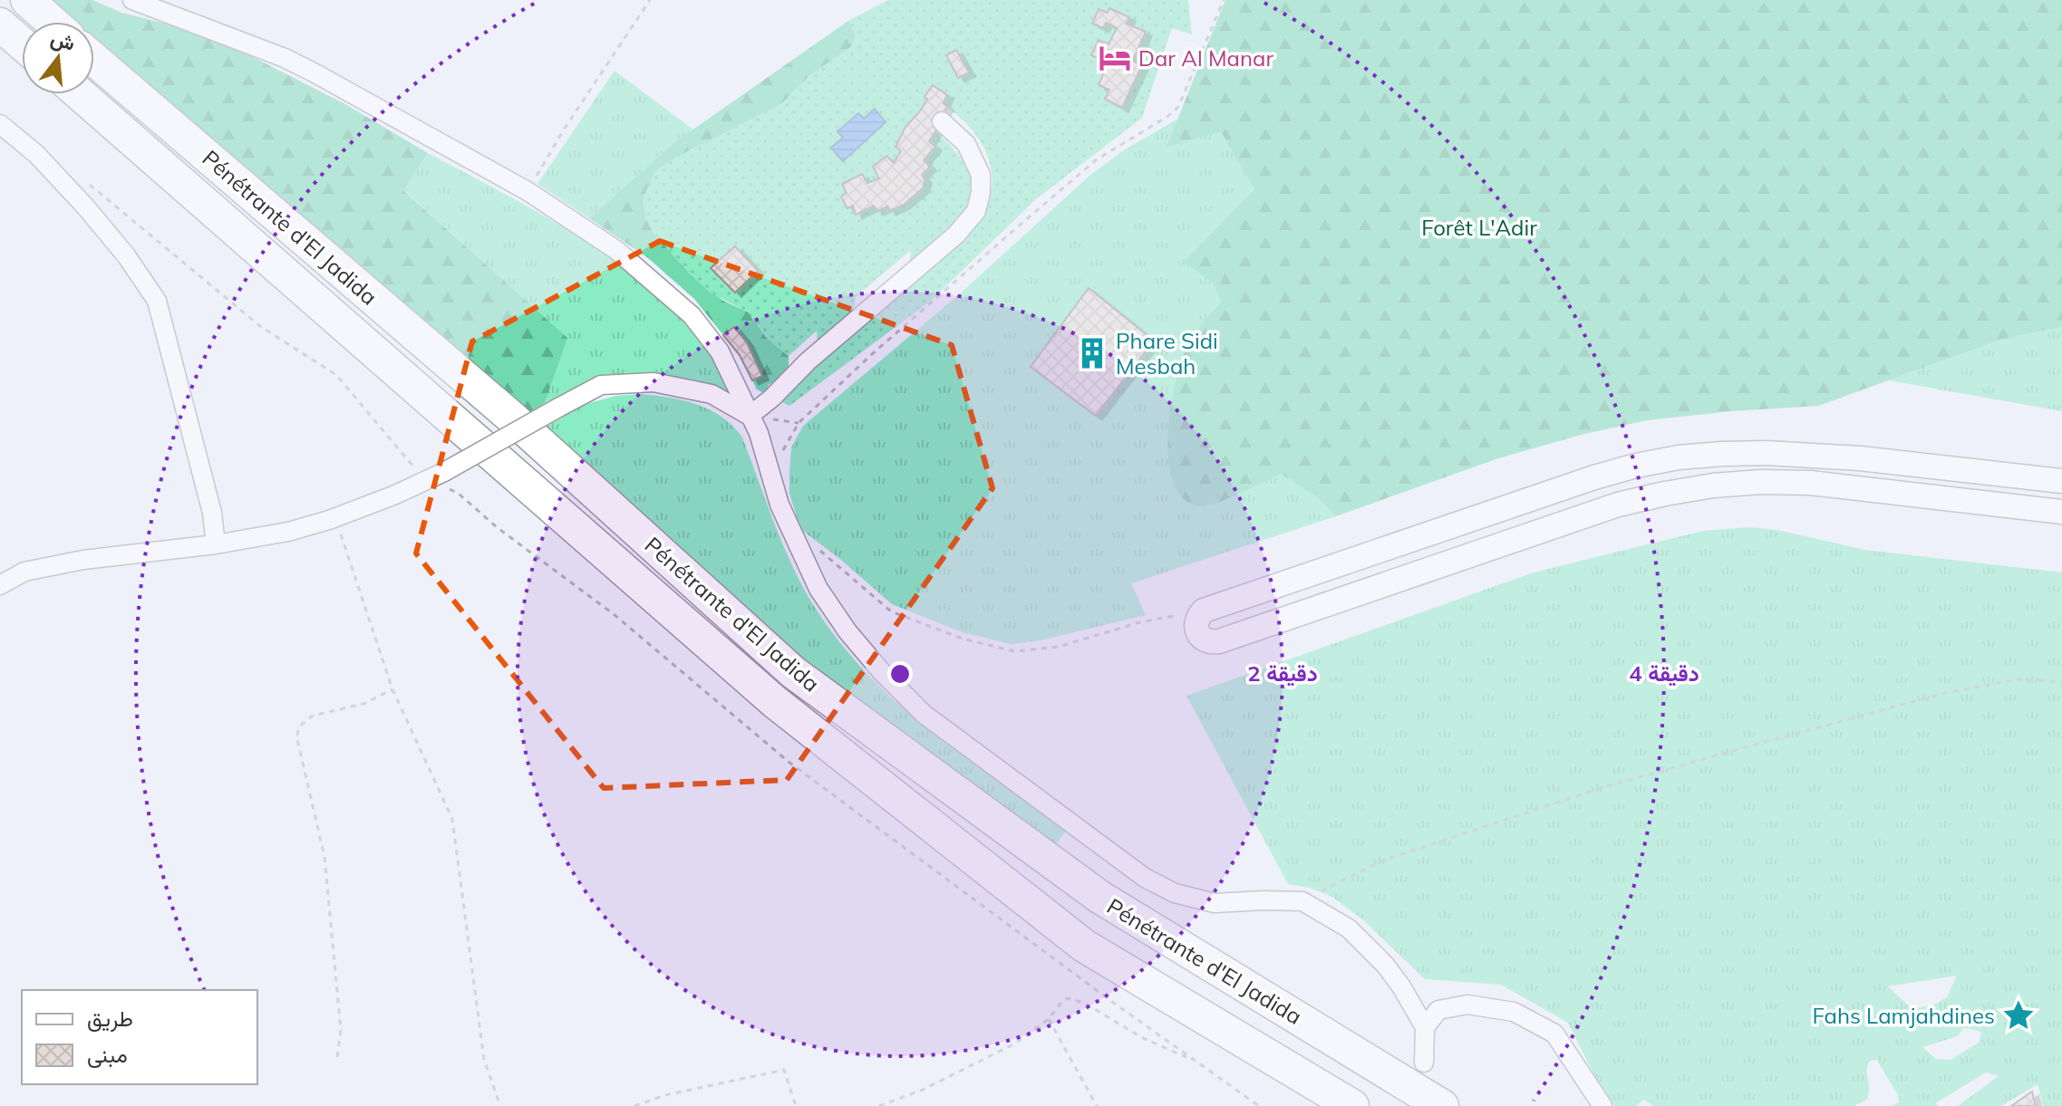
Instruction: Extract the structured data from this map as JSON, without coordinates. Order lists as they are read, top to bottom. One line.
{"streets":{"highway":["Pénétrante d'El Jadida"]},"parks":["Forêt L'Adir"],"places":{"hotel":["Dar Al Manar"],"building":["Phare Sidi Mesbah"],"place":["Fahs Lamjahdines"]},"legend":["طريق","مبنى"],"north":"top","rings":["2 دقيقة","4 دقيقة"]}
